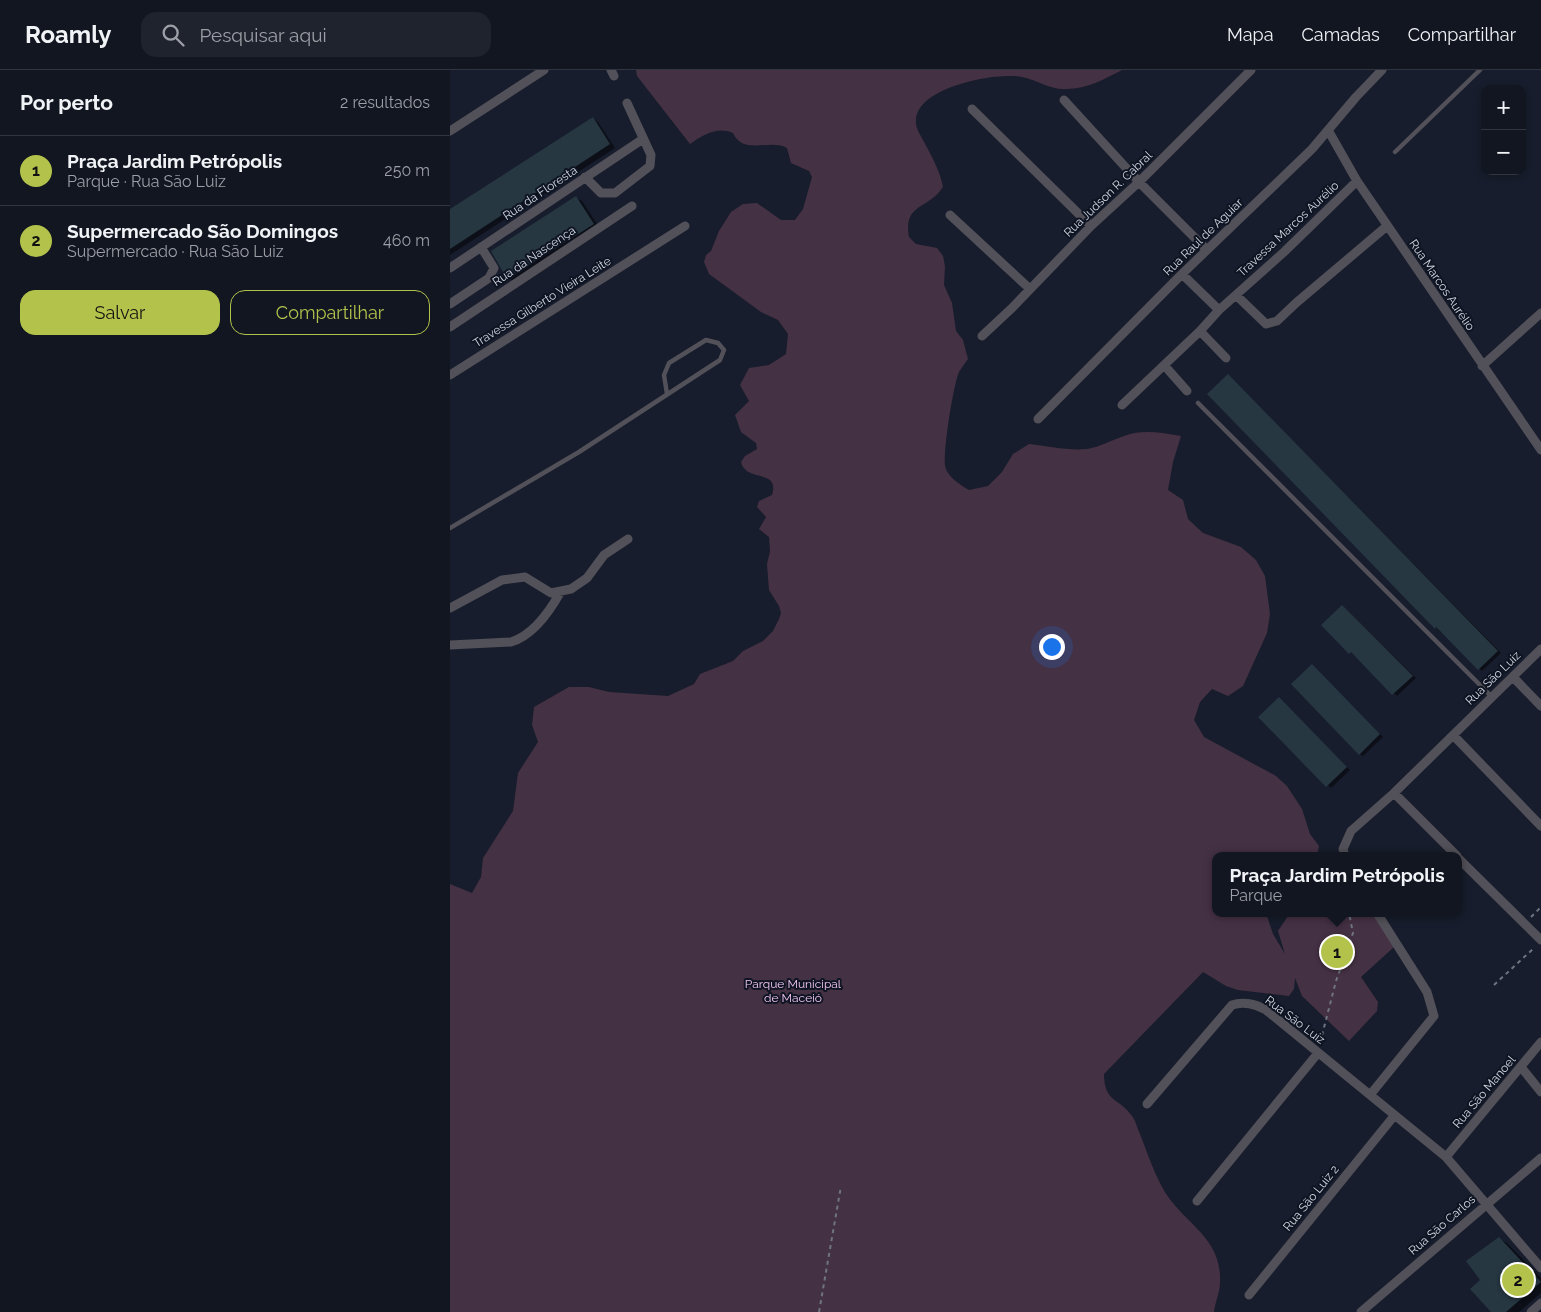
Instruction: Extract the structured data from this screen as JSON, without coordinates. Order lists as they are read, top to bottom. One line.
{"streets":{"street":["Rua da Floresta","Rua Judson R. Cabral","Travessa Marcos Aurélio","Rua Raul de Aguiar","Rua da Nascença","Rua Marcos Aurélio","Travessa Gilberto Vieira Leite","Rua São Luiz","Rua São Manoel","Rua São Luiz 2","Rua São Carlos"]},"crossings":[["Travessa Marcos Aurélio","Rua Marcos Aurélio"],["Rua Raul de Aguiar","Rua Marcos Aurélio"],["Rua São Luiz","Rua São Manoel"],["Rua São Luiz","Rua São Luiz 2"],["Rua São Luiz","Rua São Carlos"]],"parks":["Parque Municipal de Maceió"],"page":{"header":"Roamly","search":"Pesquisar aqui","nav":["Mapa","Camadas","Compartilhar"],"heading":["Por perto","2 resultados"],"map_buttons":["+","−"],"list":[{"mark":"1","name":"Praça Jardim Petrópolis","note":"Parque · Rua São Luiz","value":"250 m"},{"mark":"2","name":"Supermercado São Domingos","note":"Supermercado · Rua São Luiz","value":"460 m"}],"buttons":["Salvar","Compartilhar"],"popup":["Praça Jardim Petrópolis","Parque"],"pins":["1","2"]}}
